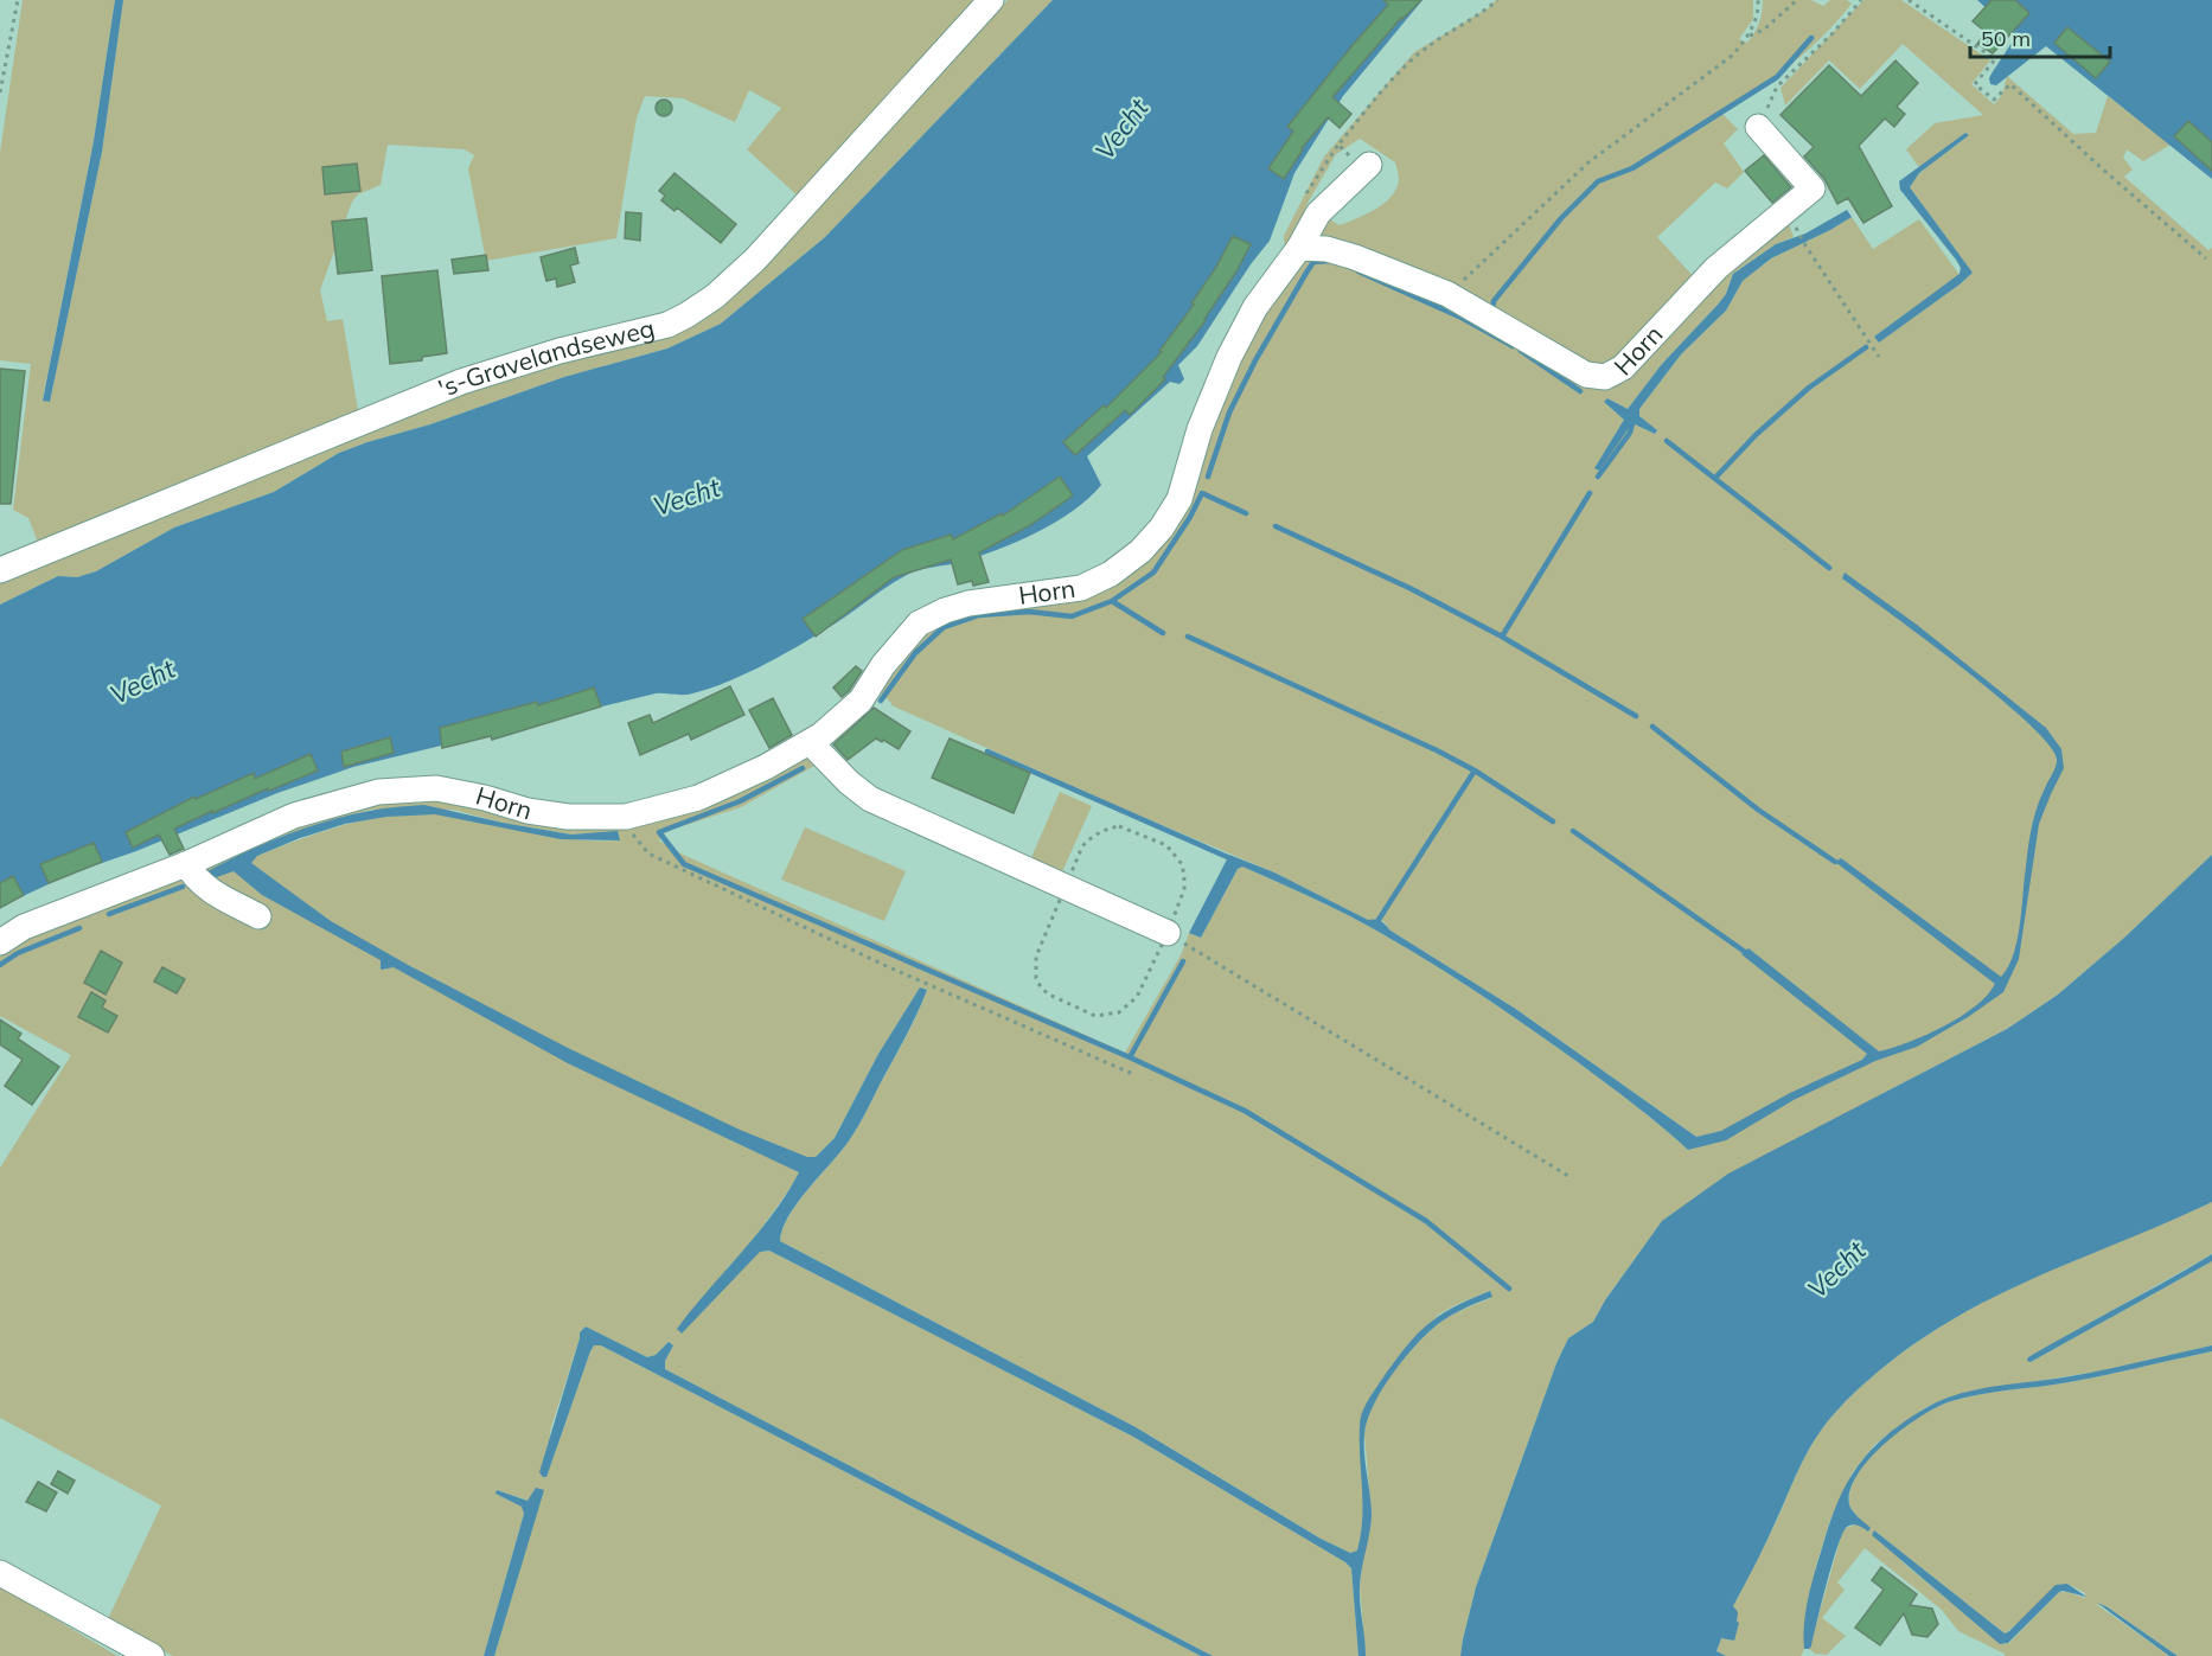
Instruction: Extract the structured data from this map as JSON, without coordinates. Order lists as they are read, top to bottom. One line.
{"streets":{"street":["Horn","'s-Gravelandseweg"]},"water":["Vecht"],"scale_bar":"50 m"}
